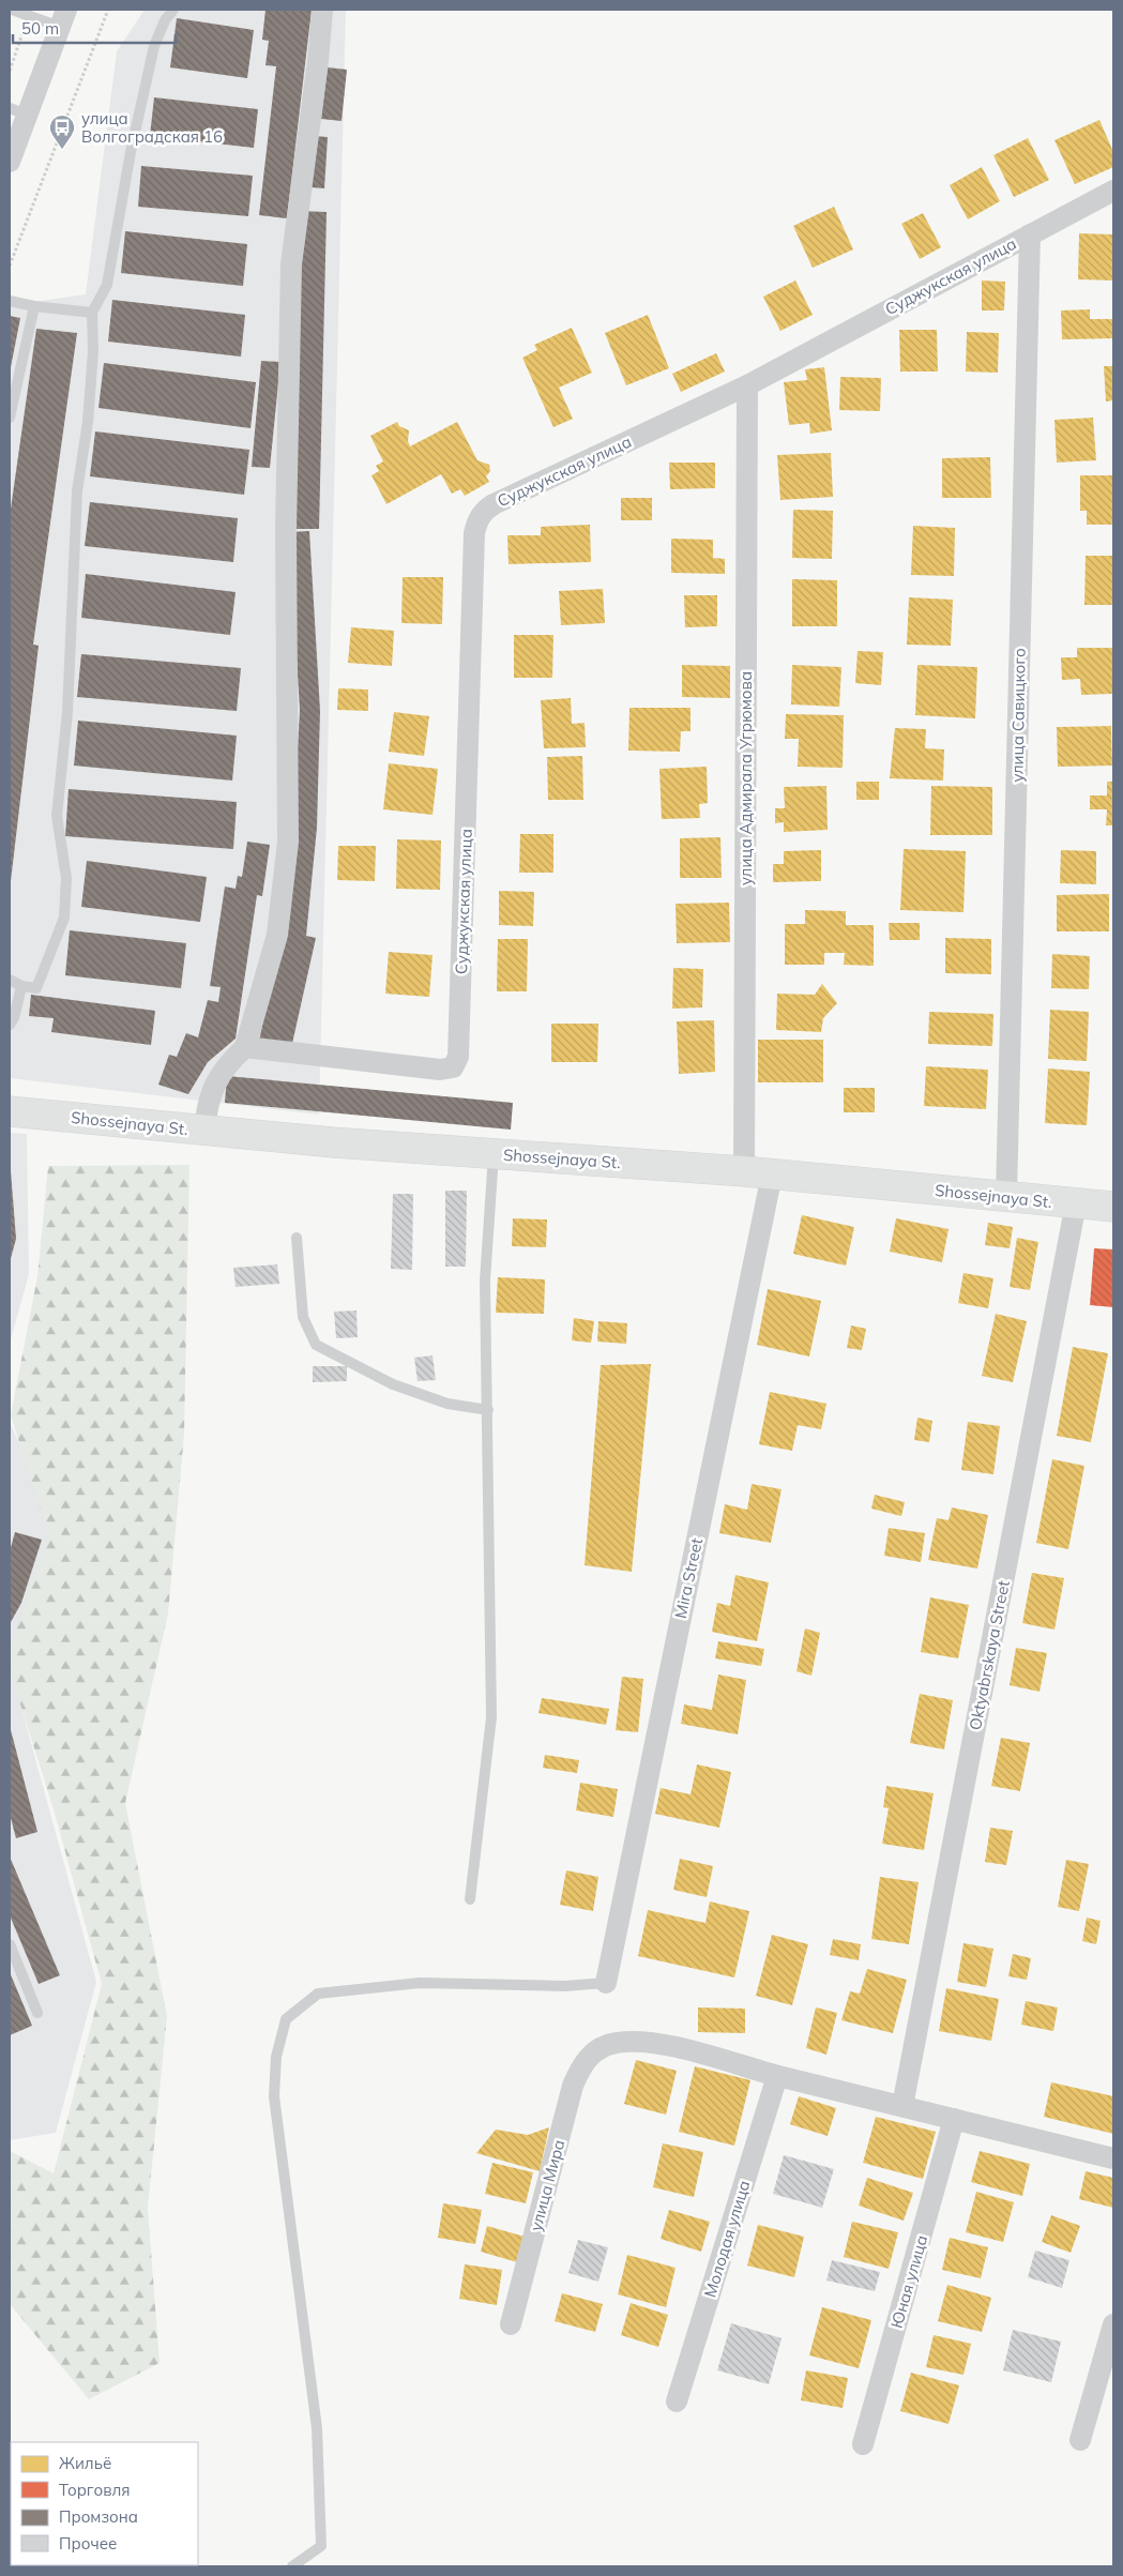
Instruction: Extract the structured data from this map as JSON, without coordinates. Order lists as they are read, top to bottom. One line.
{"streets":{"street":["Суджукская улица","улица Савицкого","улица Адмирала Угрюмова","Shossejnaya St.","Mira Street","Oktyabrskaya Street","улица Мира","Молодая улица","Юная улица"]},"crossings":[["Суджукская улица","улица Савицкого"],["Суджукская улица","улица Адмирала Угрюмова"],["улица Савицкого","Shossejnaya St."],["улица Адмирала Угрюмова","Shossejnaya St."],["улица Адмирала Угрюмова","Mira Street"],["Shossejnaya St.","Mira Street"],["Shossejnaya St.","Oktyabrskaya Street"],["улица Мира","Молодая улица"]],"places":{"bus stop":["улица Волгоградская 16"]},"legend":["Жильё","Торговля","Промзона","Прочее"],"scale_bar":"50 m"}
